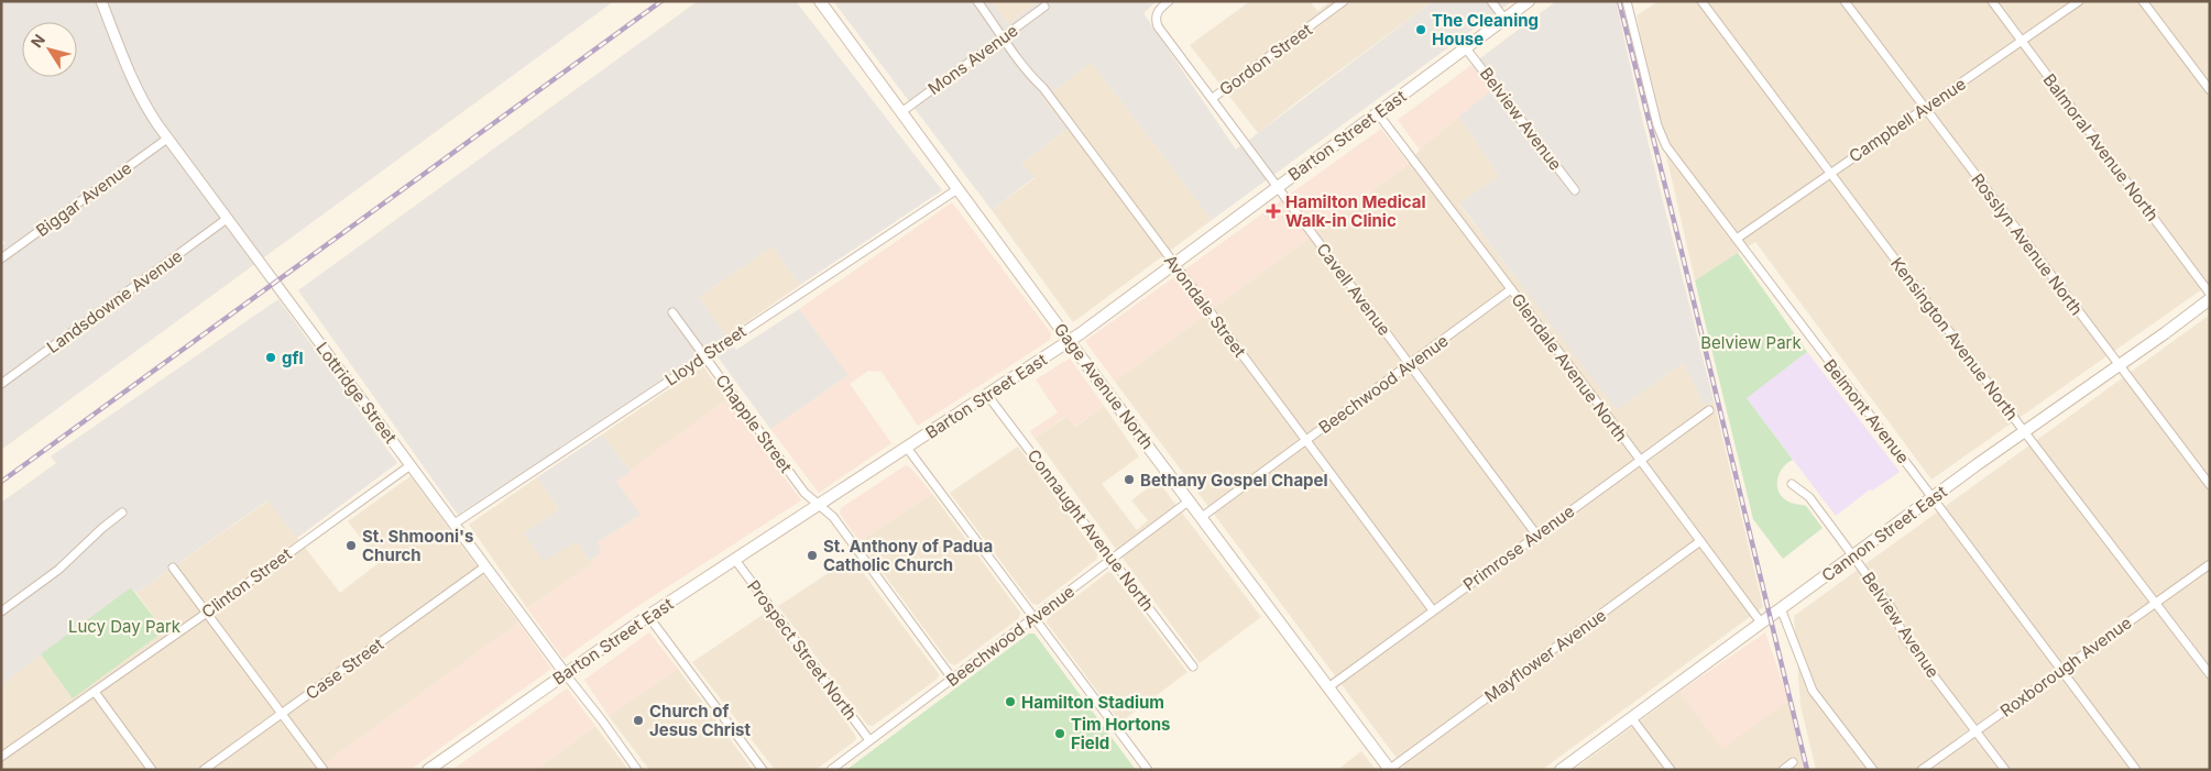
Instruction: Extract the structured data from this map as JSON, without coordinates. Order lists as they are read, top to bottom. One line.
{"streets":{"main road":["Barton Street East","Gage Avenue North","Cannon Street East"],"street":["Mons Avenue","Gordon Street","Belview Avenue","Campbell Avenue","Balmoral Avenue North","Biggar Avenue","Rosslyn Avenue North","Cavell Avenue","Landsdowne Avenue","Avondale Street","Kensington Avenue North","Lloyd Street","Glendale Avenue North","Beechwood Avenue","Lottridge Street","Belmont Avenue","Chapple Street","Connaught Avenue North","Primrose Avenue","Clinton Street","Prospect Street North","Mayflower Avenue","Roxborough Avenue","Case Street"]},"crossings":[["Mons Avenue","Avondale Street"],["Mons Avenue","Gage Avenue North"],["Gordon Street","Cavell Avenue"],["Belview Avenue","Barton Street East"],["Belview Avenue","Cannon Street East"],["Belview Avenue","Roxborough Avenue"],["Campbell Avenue","Balmoral Avenue North"],["Campbell Avenue","Rosslyn Avenue North"],["Campbell Avenue","Kensington Avenue North"],["Campbell Avenue","Belmont Avenue"],["Barton Street East","Cavell Avenue"],["Barton Street East","Avondale Street"],["Barton Street East","Glendale Avenue North"],["Barton Street East","Gage Avenue North"],["Barton Street East","Lottridge Street"],["Barton Street East","Chapple Street"],["Barton Street East","Connaught Avenue North"],["Barton Street East","Prospect Street North"],["Biggar Avenue","Lottridge Street"],["Rosslyn Avenue North","Cannon Street East"],["Cavell Avenue","Beechwood Avenue"],["Cavell Avenue","Primrose Avenue"],["Landsdowne Avenue","Lottridge Street"],["Avondale Street","Beechwood Avenue"],["Avondale Street","Primrose Avenue"],["Kensington Avenue North","Cannon Street East"],["Kensington Avenue North","Roxborough Avenue"],["Lloyd Street","Gage Avenue North"],["Lloyd Street","Lottridge Street"],["Lloyd Street","Chapple Street"],["Glendale Avenue North","Beechwood Avenue"],["Glendale Avenue North","Cannon Street East"],["Glendale Avenue North","Primrose Avenue"],["Glendale Avenue North","Mayflower Avenue"],["Beechwood Avenue","Gage Avenue North"],["Beechwood Avenue","Chapple Street"],["Beechwood Avenue","Connaught Avenue North"],["Beechwood Avenue","Prospect Street North"],["Gage Avenue North","Primrose Avenue"],["Gage Avenue North","Mayflower Avenue"],["Lottridge Street","Clinton Street"],["Lottridge Street","Case Street"],["Belmont Avenue","Cannon Street East"],["Belmont Avenue","Roxborough Avenue"]],"parks":["Belview Park","Lucy Day Park"],"places":{"other":["The Cleaning House","gfl","Bethany Gospel Chapel","St. Shmooni's Church","St. Anthony of Padua Catholic Church","Hamilton Stadium","Church of Jesus Christ","Tim Hortons Field"],"health":["Hamilton Medical Walk-in Clinic"]},"north":"top left"}
